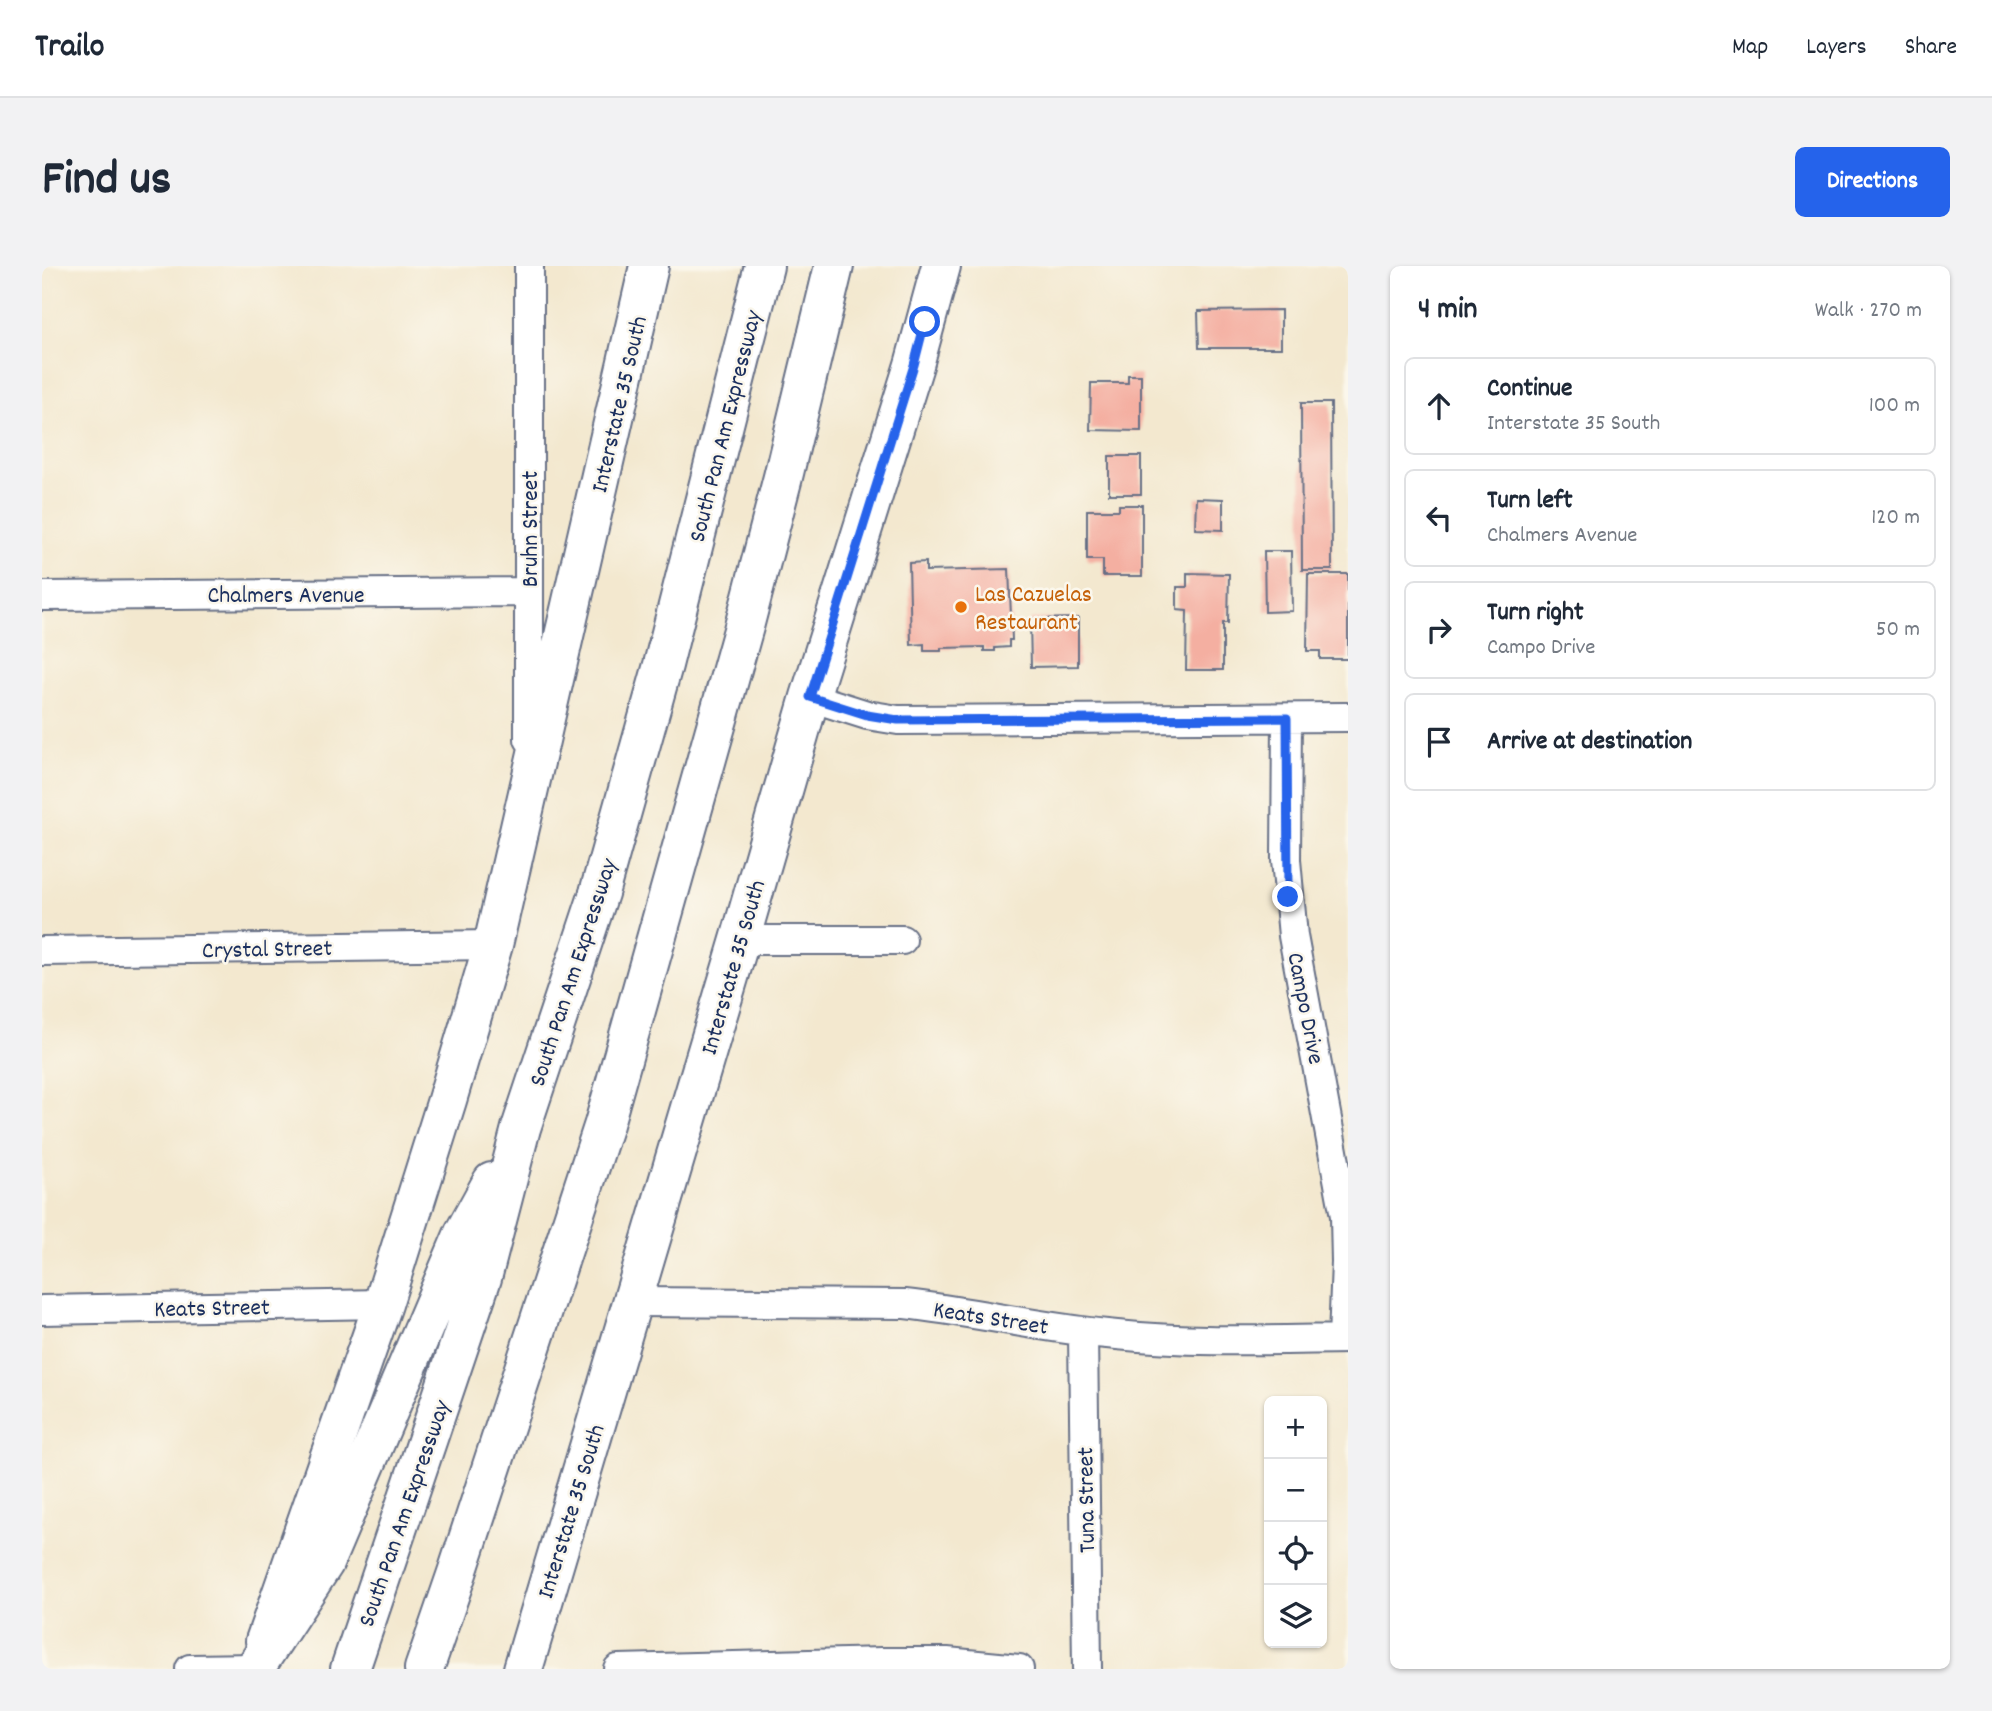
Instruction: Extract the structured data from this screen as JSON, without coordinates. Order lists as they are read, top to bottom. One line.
{"streets":{"main road":["Interstate 35 South","South Pan Am Expressway"],"street":["Bruhn Street","Chalmers Avenue","Crystal Street","Campo Drive","Keats Street","Tuna Street"]},"crossings":[["Interstate 35 South","Bruhn Street"],["Interstate 35 South","Crystal Street"],["Interstate 35 South","Keats Street"],["Bruhn Street","Chalmers Avenue"],["Campo Drive","Keats Street"],["Keats Street","Tuna Street"]],"places":["Las Cazuelas Restaurant"],"page":{"header":"Trailo","nav":["Map","Layers","Share"],"title":"Find us","buttons":"Directions","heading":["4 min","Walk · 270 m"],"list":[["Continue","Interstate 35 South","100 m"],["Turn left","Chalmers Avenue","120 m"],["Turn right","Campo Drive","50 m"],"Arrive at destination"],"map_buttons":["+","−"]}}
